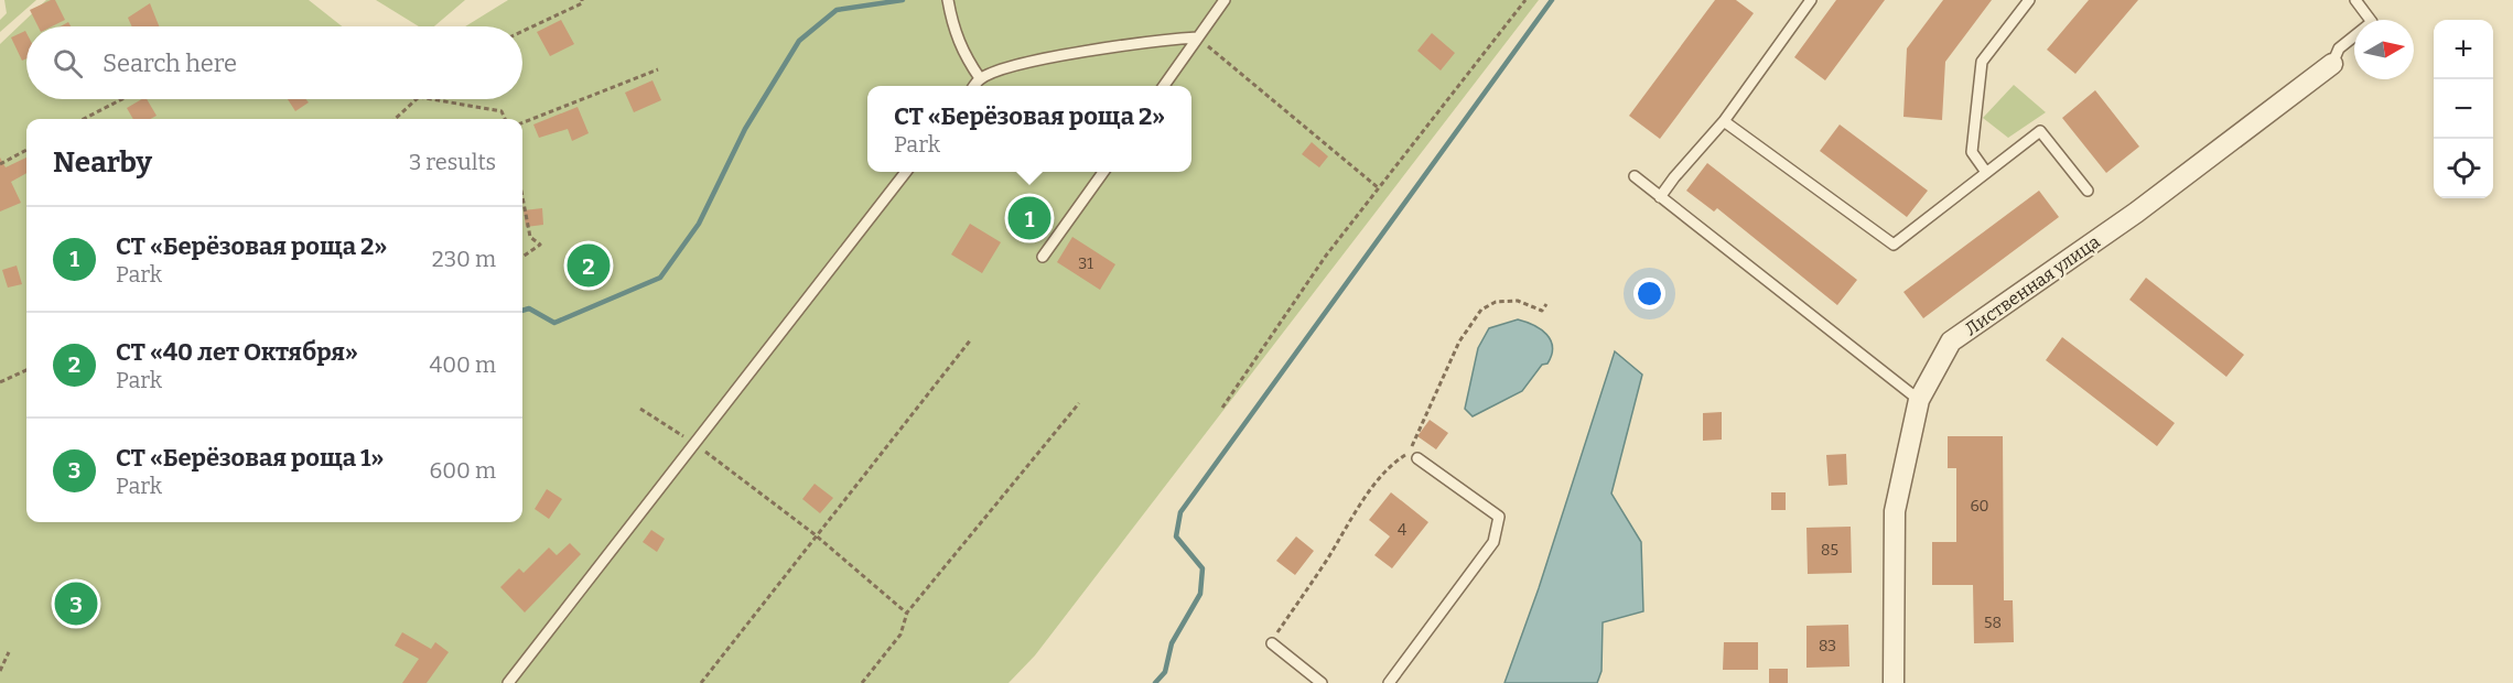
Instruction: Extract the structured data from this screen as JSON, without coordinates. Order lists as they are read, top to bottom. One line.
{"streets":{"street":["Лиственная улица"]},"house_numbers":["31","60","4","85","58","83"],"north":"right","page":{"map_buttons":["+","−"],"search":"Search here","popup":["СТ «Берёзовая роща 2»","Park"],"heading":["Nearby","3 results"],"pins":["1","2","3"],"list":[{"mark":"1","name":"СТ «Берёзовая роща 2»","note":"Park","value":"230 m"},{"mark":"2","name":"СТ «40 лет Октября»","note":"Park","value":"400 m"},{"mark":"3","name":"СТ «Берёзовая роща 1»","note":"Park","value":"600 m"}]}}
